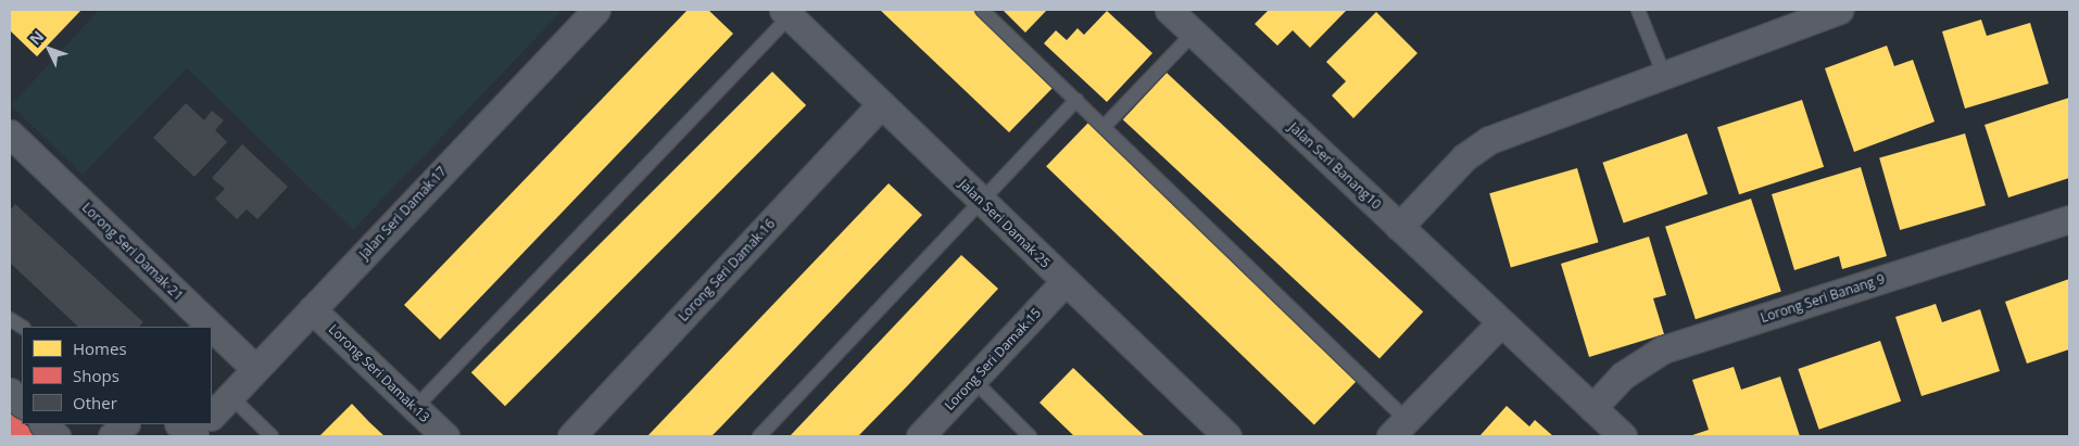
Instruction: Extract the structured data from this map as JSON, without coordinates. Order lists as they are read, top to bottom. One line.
{"streets":{"street":["Jalan Seri Banang10","Jalan Seri Damak 17","Jalan Seri Damak 25","Lorong Seri Damak 21","Lorong Seri Damak 16","Lorong Seri Banang 9","Lorong Seri Damak 15","Lorong Seri Damak 13"]},"crossings":[["Jalan Seri Banang10","Lorong Seri Banang 9"],["Jalan Seri Damak 17","Lorong Seri Damak 21"],["Jalan Seri Damak 17","Lorong Seri Damak 13"],["Jalan Seri Damak 25","Lorong Seri Damak 16"],["Jalan Seri Damak 25","Lorong Seri Damak 15"]],"legend":["Homes","Shops","Other"],"north":"top left"}
